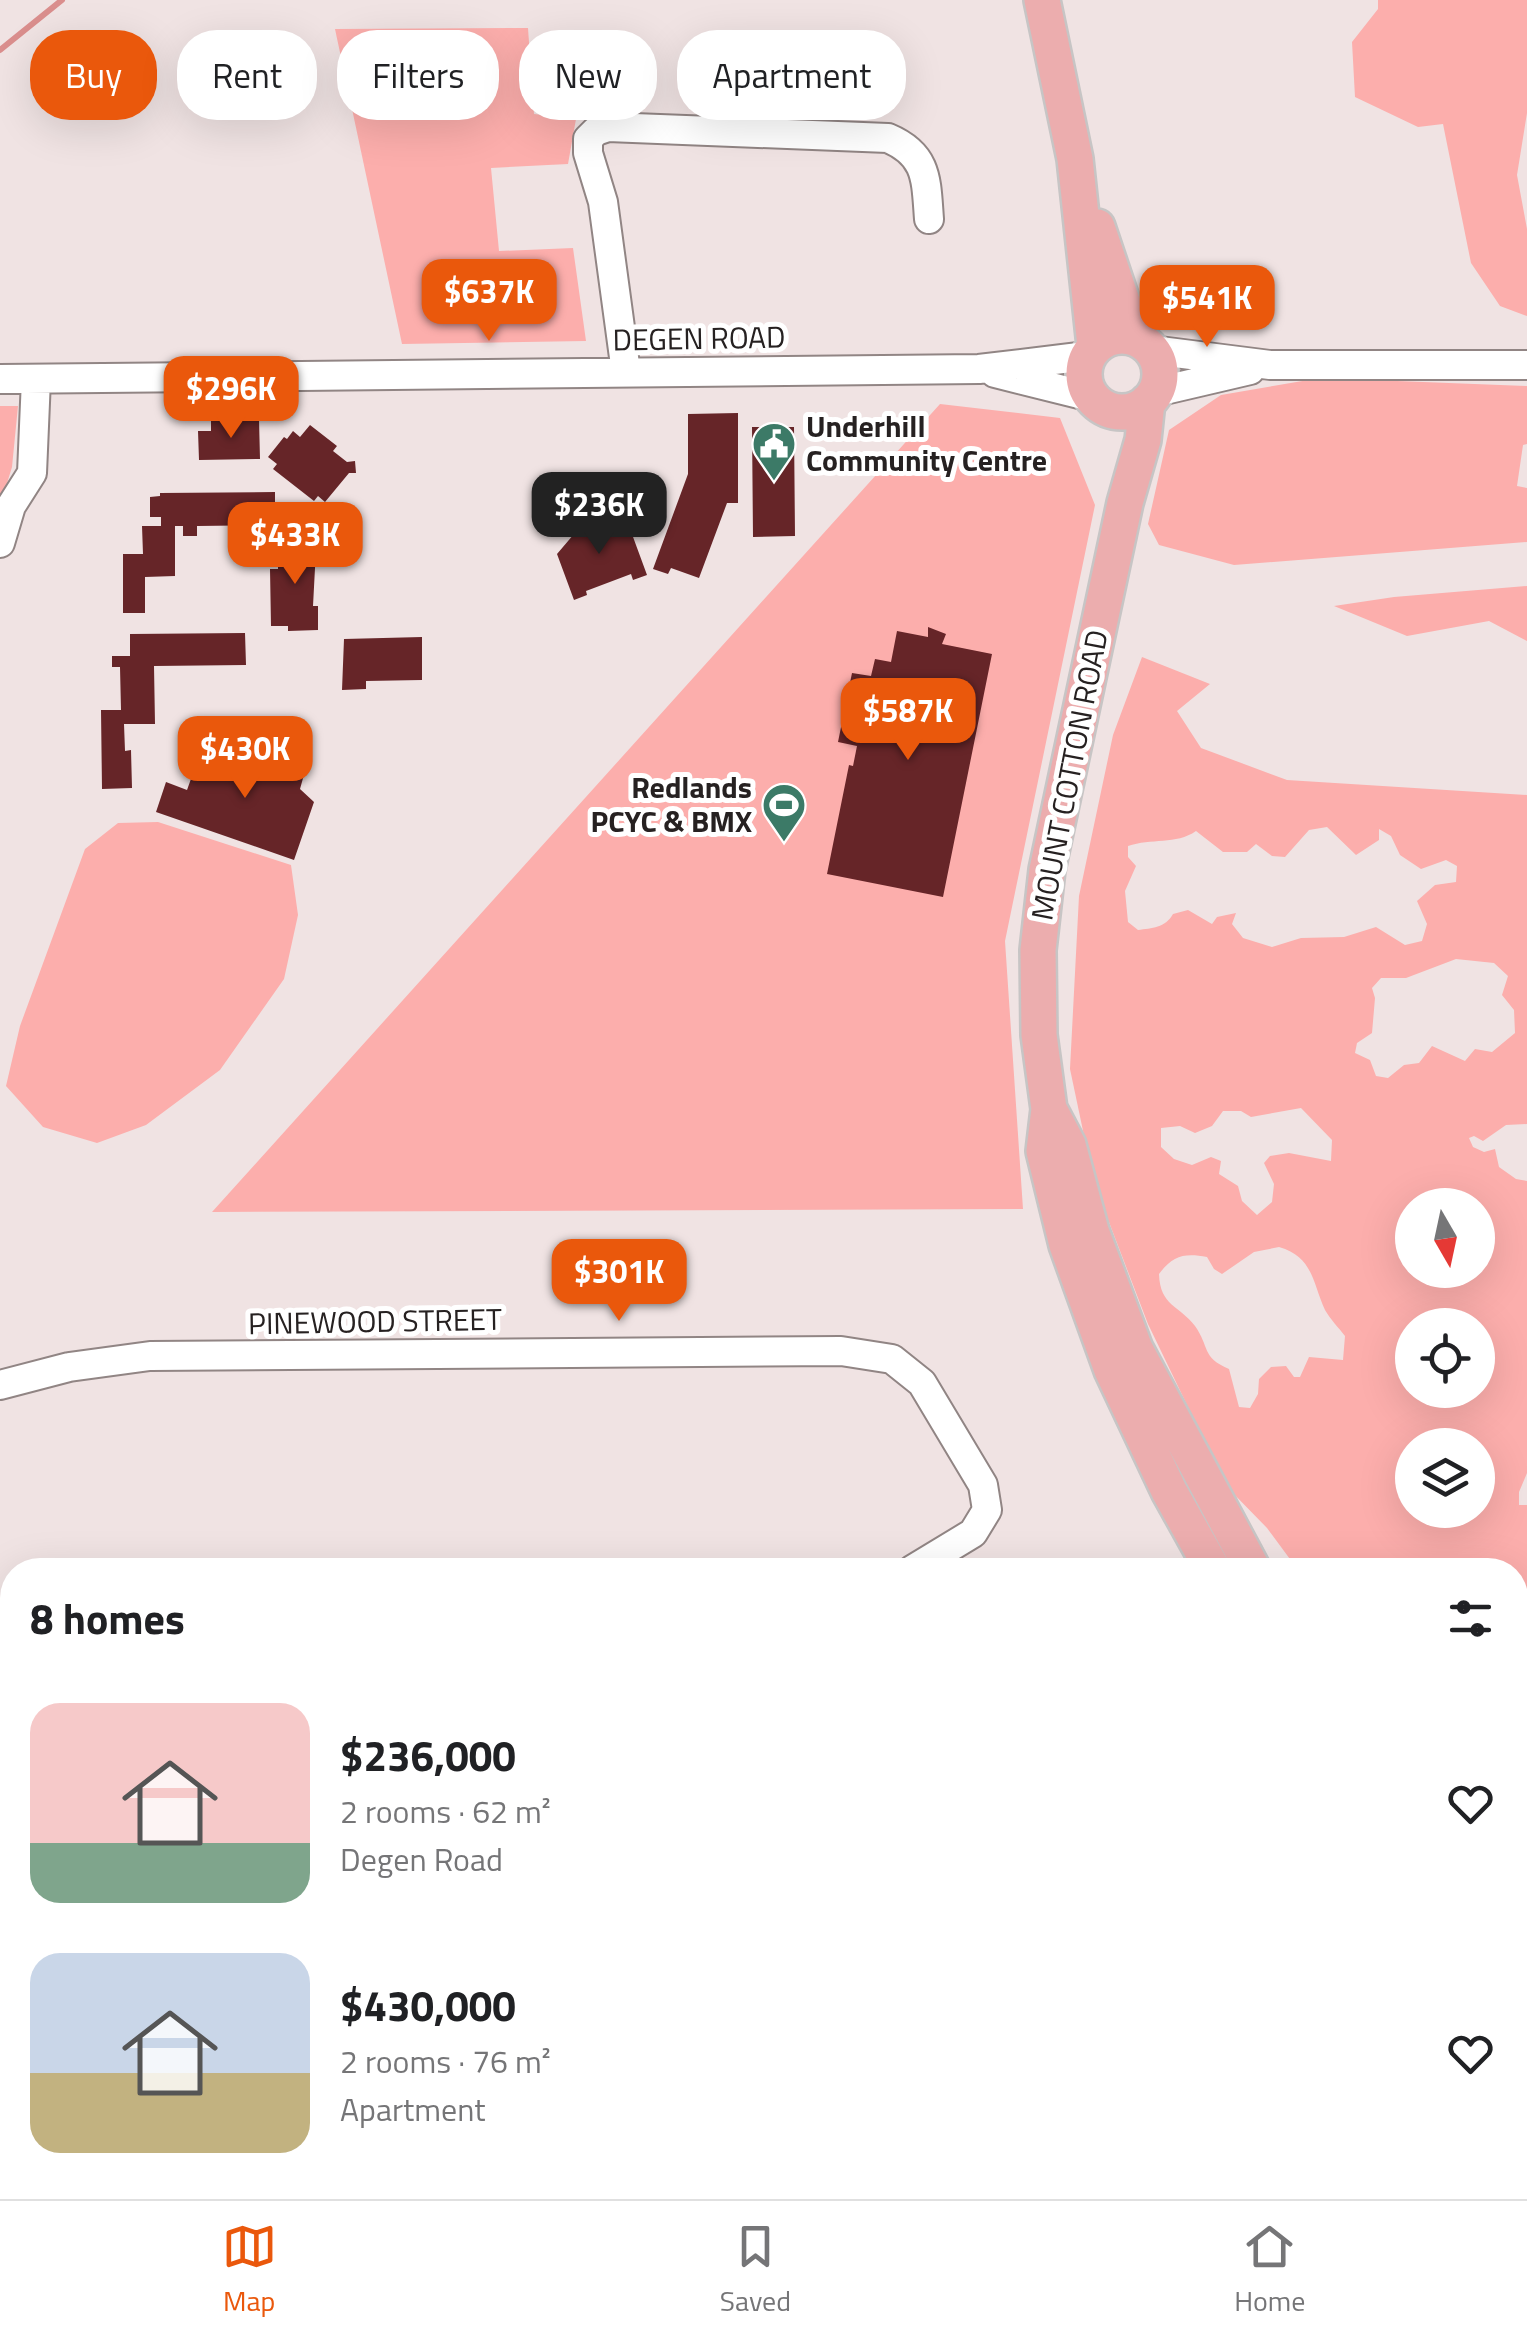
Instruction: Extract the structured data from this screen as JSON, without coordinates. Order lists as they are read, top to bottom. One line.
{"streets":{"main road":["MOUNT COTTON ROAD"],"street":["DEGEN ROAD","PINEWOOD STREET"]},"crossings":[["DEGEN ROAD","MOUNT COTTON ROAD"]],"places":{"public building":["Underhill Community Centre"],"sports":["Redlands PCYC & BMX"]},"north":"bottom","page":{"chip":["Buy","Rent","Filters","New","Apartment"],"price":["$637K","$541K","$296K","$236K","$433K","$587K","$430K","$301K"],"heading":"8 homes","list":[{"name":"$236,000","note":"2 rooms · 62 m² · Degen Road"},{"name":"$430,000","note":"2 rooms · 76 m² · Apartment"}],"tabs":["Map","Saved","Home"]}}
